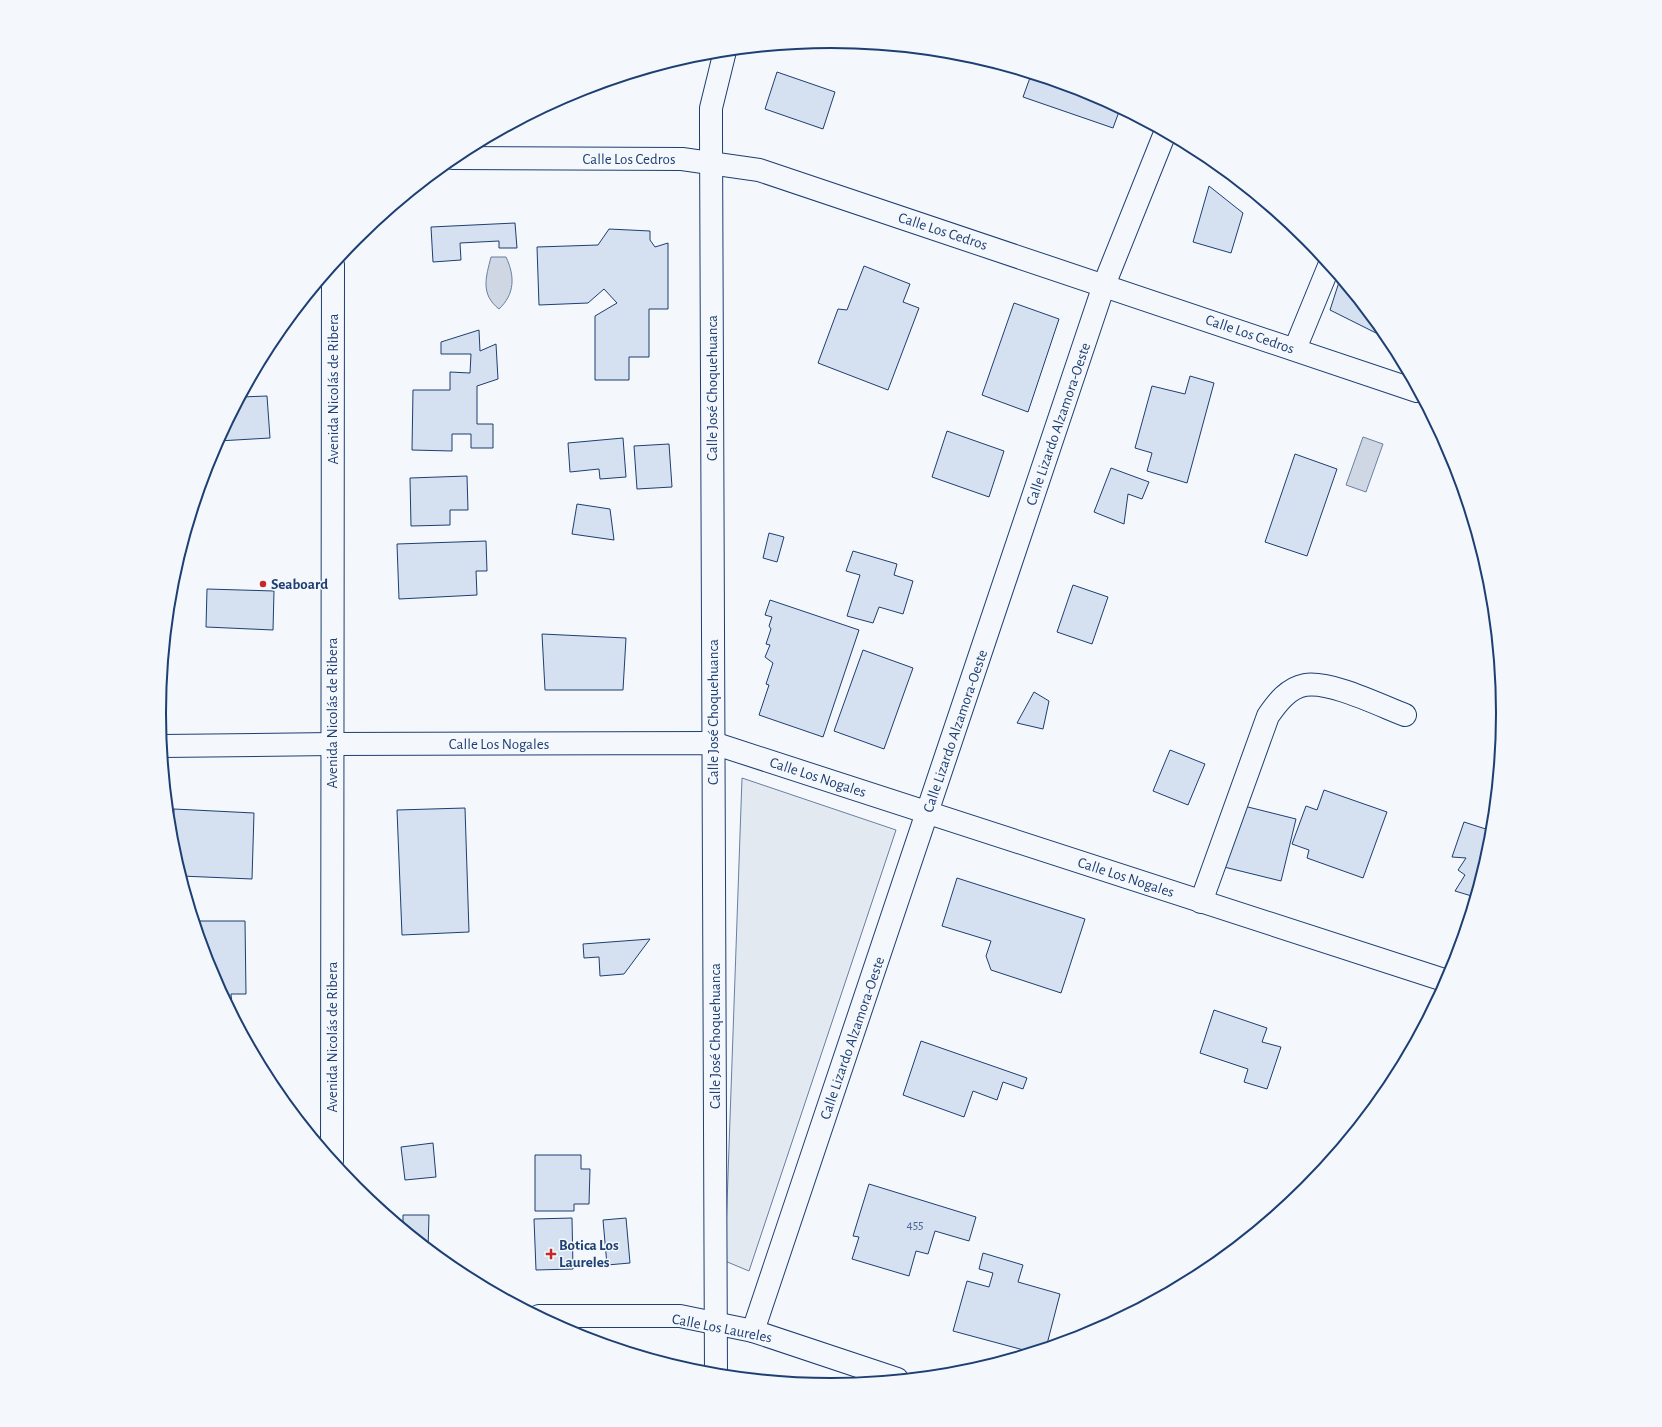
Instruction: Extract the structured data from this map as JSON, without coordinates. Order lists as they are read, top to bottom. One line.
{"streets":{"street":["Calle Los Cedros","Calle José Choquehuanca","Avenida Nicolás de Ribera","Calle Lizardo Alzamora-Oeste","Calle Los Nogales","Calle Los Laureles"]},"crossings":[["Calle Los Cedros","Calle José Choquehuanca"],["Calle Los Cedros","Calle Lizardo Alzamora-Oeste"],["Calle José Choquehuanca","Calle Los Nogales"],["Calle José Choquehuanca","Calle Los Laureles"],["Avenida Nicolás de Ribera","Calle Los Nogales"],["Calle Lizardo Alzamora-Oeste","Calle Los Nogales"],["Calle Lizardo Alzamora-Oeste","Calle Los Laureles"]],"places":{"other":["Seaboard"],"health":["Botica Los Laureles"]},"house_numbers":["455"]}
